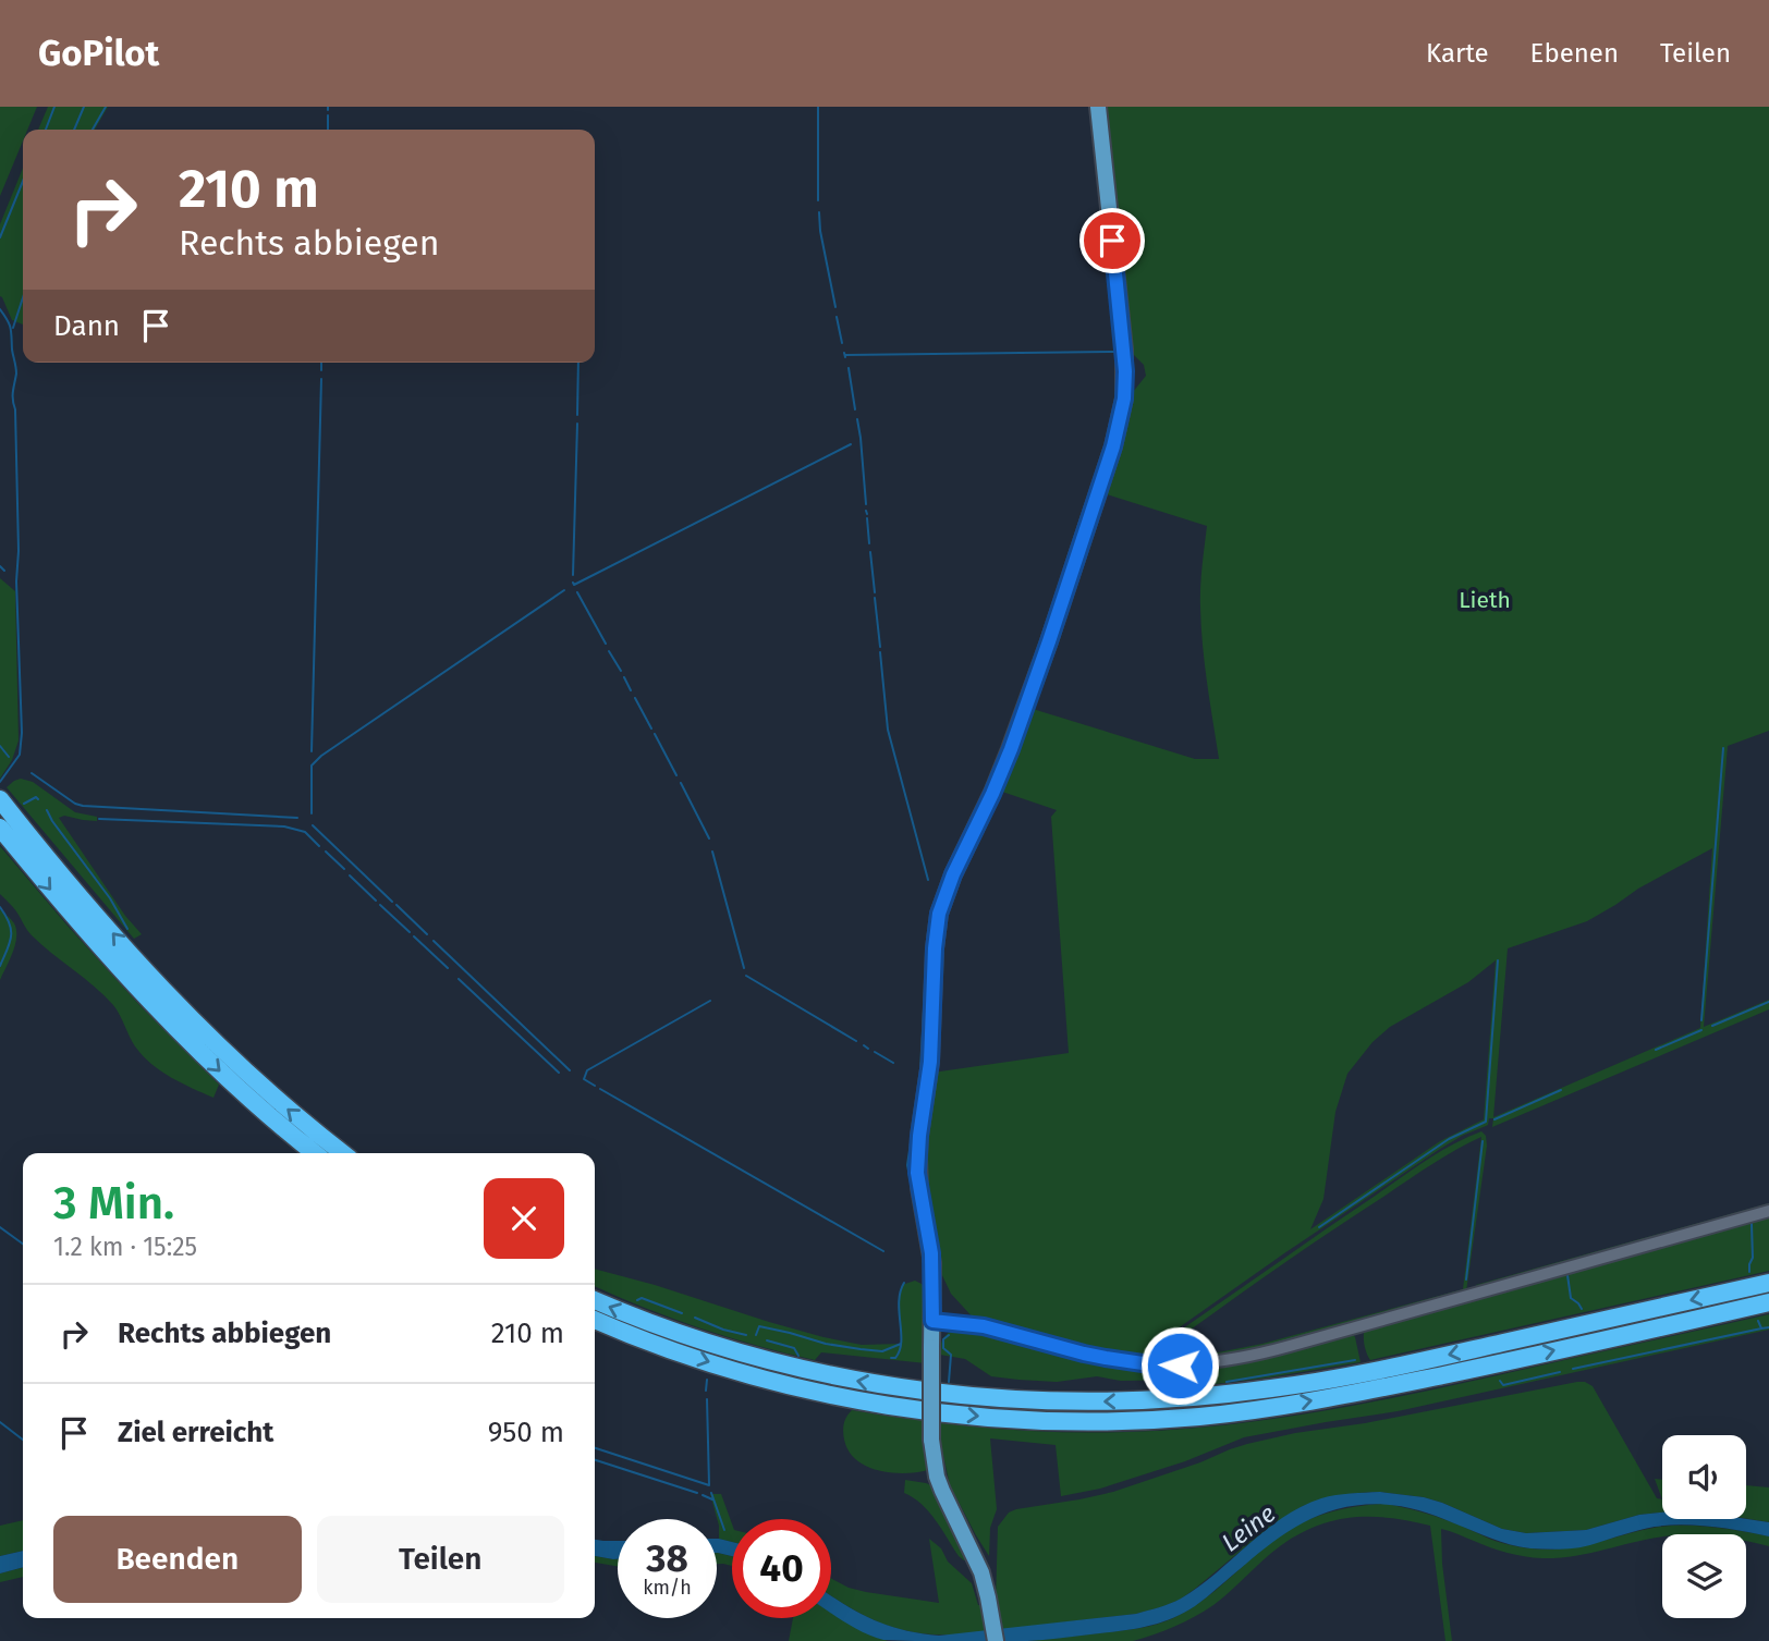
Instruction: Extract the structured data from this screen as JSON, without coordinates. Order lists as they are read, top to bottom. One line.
{"water":["Leine"],"parks":["Lieth"],"page":{"header":"GoPilot","nav":["Karte","Ebenen","Teilen"],"turn":["210 m","Rechts abbiegen"],"then":"Dann","heading":["3 Min.","1.2 km · 15:25"],"list":[{"name":"Rechts abbiegen","value":"210 m"},{"name":"Ziel erreicht","value":"950 m"}],"buttons":["Beenden","Teilen"],"speed":"38 km/h","limit":"40"}}
